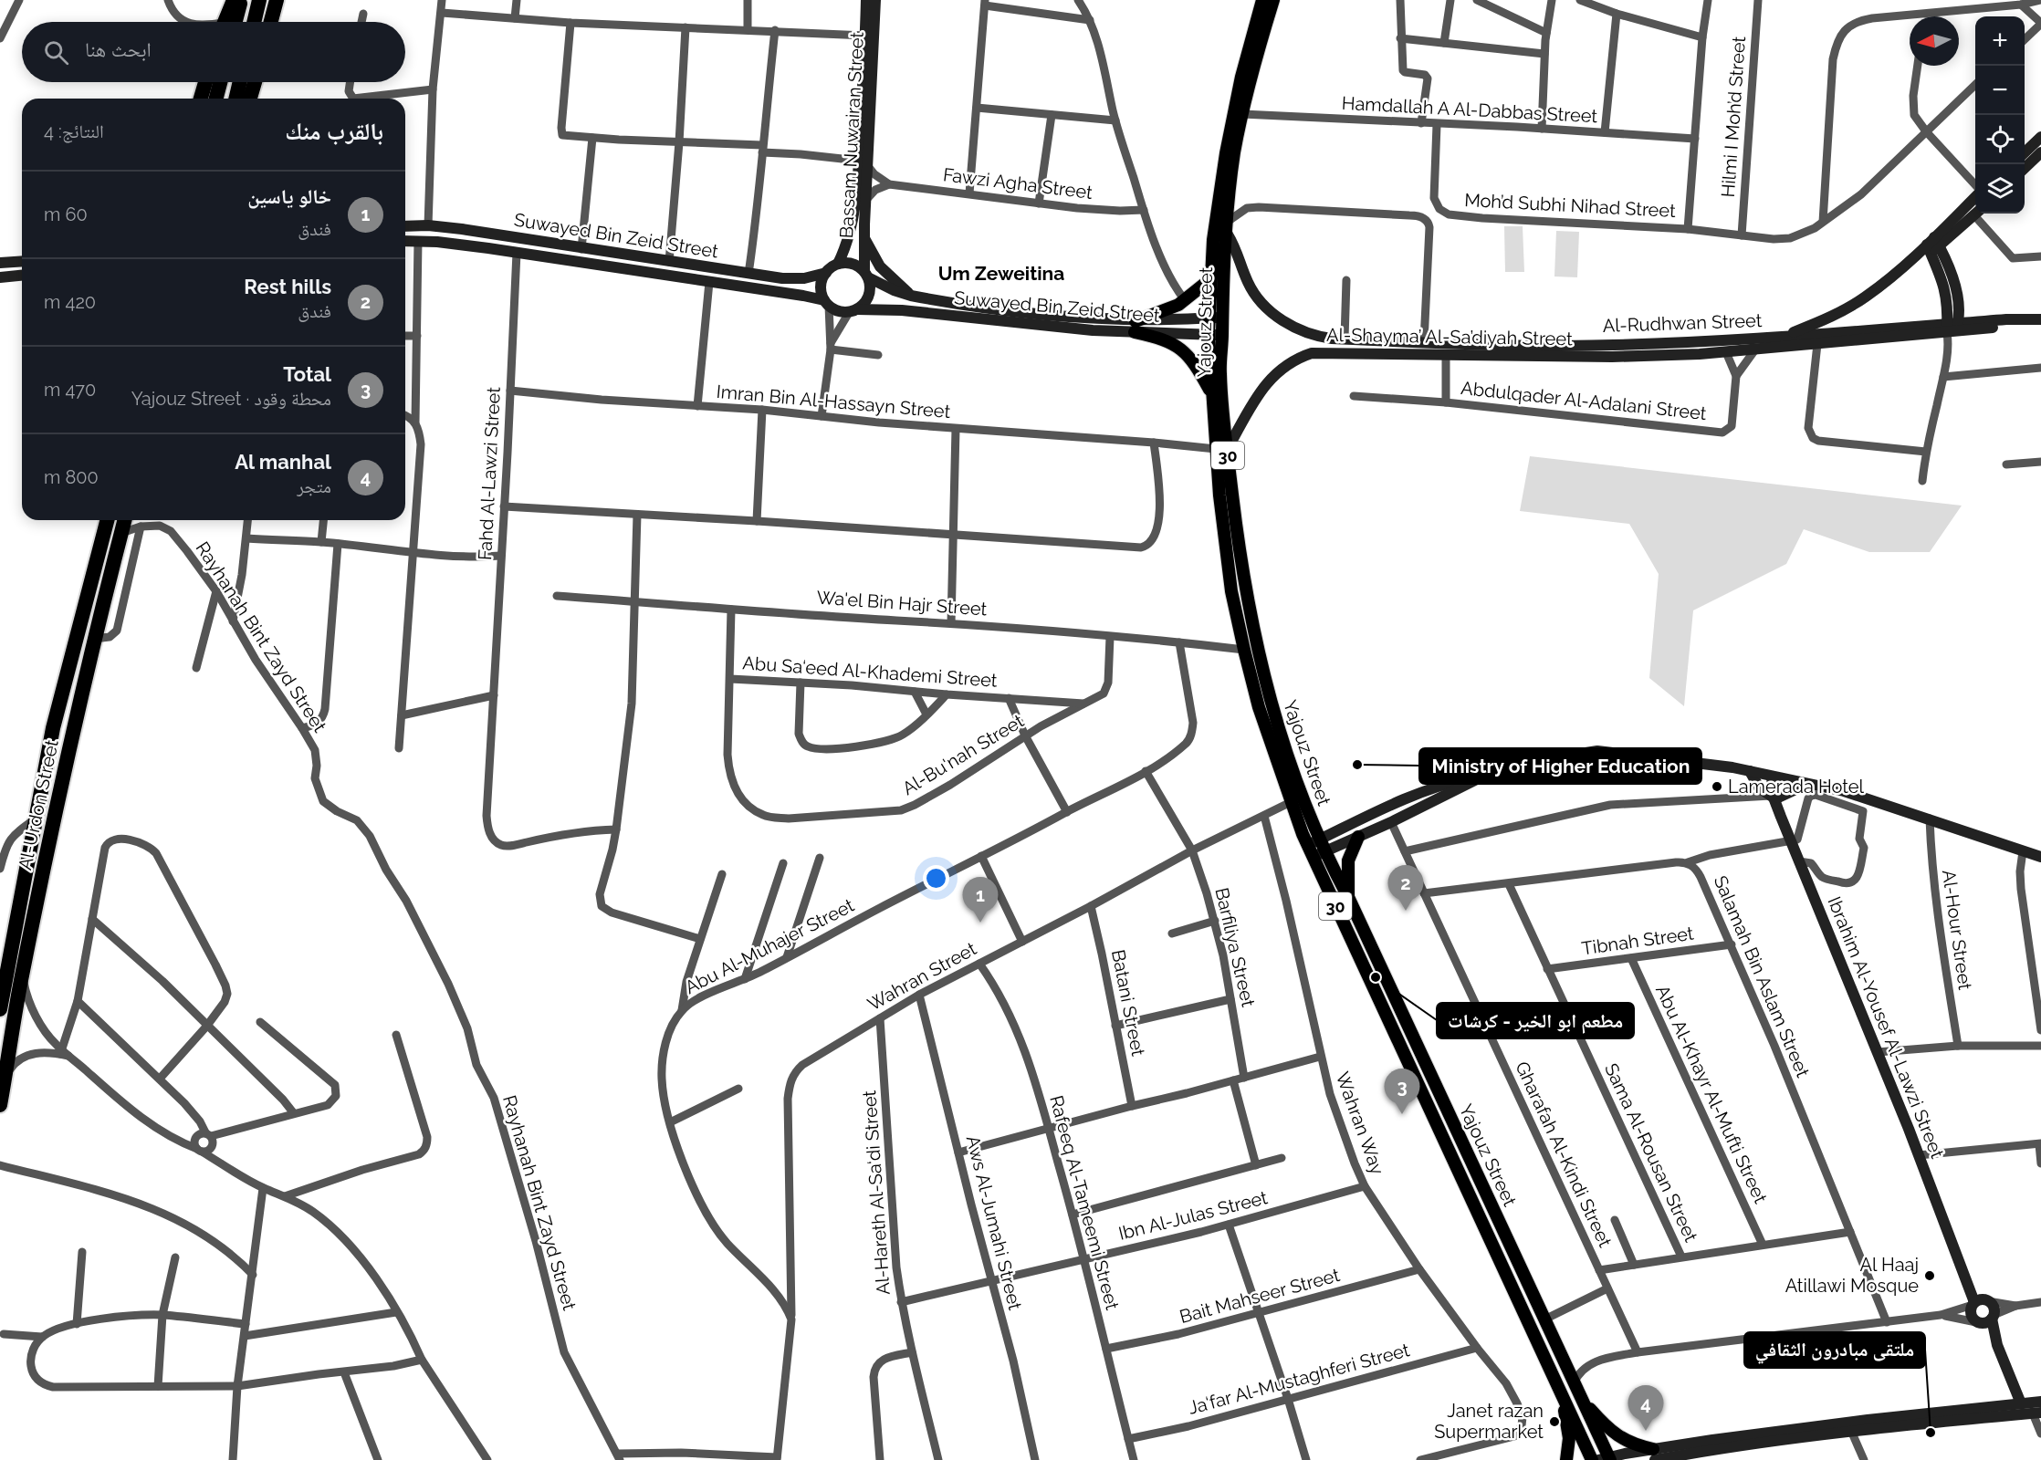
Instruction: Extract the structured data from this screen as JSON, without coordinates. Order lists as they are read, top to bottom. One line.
{"streets":{"highway":["Al-Urdon Street"],"main road":["Bassam Nuwairan Street","Suwayed Bin Zeid Street","Yajouz Street","Al-Rudhwan Street","Al-Shayma’ Al-Sa’diyah Street","30","Ibrahim Al-Yousef Al-Lawzi Street"],"street":["Hamdallah A Al-Dabbas Street","Hilmi I Moh’d Street","Fawzi Agha Street","Moh’d Subhi Nihad Street","Abdulqader Al-Adalani Street","Imran Bin Al-Hassayn Street","Fahd Al-Lawzi Street","Wa'el Bin Hajr Street","Rayhanah Bint Zayd Street","Abu Sa‘eed Al-Khademi Street","Al-Bu'nah Street","Al-Hour Street","Tibnah Street","Abu Al-Muhajer Street","Barfiliya Street","Wahran Street","Salamah Bin Aslam Street","Batani Street","Abu Al-Khayr Al-Mufti Street","Wahran Way","Sama Al-Rousan Street","Gharafah Al-Kindi Street","Al-Hareth Al-Sa‘di Street","Rafeeq Al-Tameemi Street","Ibn Al-Julas Street","Aws Al-Jumahi Street","Bait Mahseer Street","Ja‘far Al-Mustaghferi Street"]},"crossings":[["Hamdallah A Al-Dabbas Street","Moh’d Subhi Nihad Street"],["Hamdallah A Al-Dabbas Street","Yajouz Street"],["Bassam Nuwairan Street","Suwayed Bin Zeid Street"],["Suwayed Bin Zeid Street","Yajouz Street"],["Suwayed Bin Zeid Street","Fahd Al-Lawzi Street"],["Yajouz Street","Al-Shayma’ Al-Sa’diyah Street"],["Yajouz Street","Imran Bin Al-Hassayn Street"],["Yajouz Street","Wa'el Bin Hajr Street"],["Yajouz Street","Wahran Street"],["Al-Rudhwan Street","Al-Shayma’ Al-Sa’diyah Street"],["Al-Shayma’ Al-Sa’diyah Street","Abdulqader Al-Adalani Street"],["Al-Shayma’ Al-Sa’diyah Street","Imran Bin Al-Hassayn Street"],["Imran Bin Al-Hassayn Street","Fahd Al-Lawzi Street"],["Wa'el Bin Hajr Street","Al-Bu'nah Street"],["Wa'el Bin Hajr Street","Abu Al-Muhajer Street"],["Rayhanah Bint Zayd Street","Al-Urdon Street"],["Abu Sa‘eed Al-Khademi Street","Al-Bu'nah Street"],["Abu Sa‘eed Al-Khademi Street","Abu Al-Muhajer Street"],["Tibnah Street","Salamah Bin Aslam Street"],["Tibnah Street","Abu Al-Khayr Al-Mufti Street"],["Tibnah Street","Sama Al-Rousan Street"],["Abu Al-Muhajer Street","Barfiliya Street"],["Abu Al-Muhajer Street","Wahran Street"],["Barfiliya Street","Wahran Street"],["Wahran Street","Batani Street"],["Wahran Street","Wahran Way"],["Wahran Street","Al-Hareth Al-Sa‘di Street"],["Wahran Street","Rafeeq Al-Tameemi Street"],["Wahran Street","Aws Al-Jumahi Street"],["Salamah Bin Aslam Street","Sama Al-Rousan Street"],["Abu Al-Khayr Al-Mufti Street","Sama Al-Rousan Street"],["Wahran Way","Ibn Al-Julas Street"],["Wahran Way","Bait Mahseer Street"],["Wahran Way","Ja‘far Al-Mustaghferi Street"],["Sama Al-Rousan Street","Gharafah Al-Kindi Street"],["Al-Hareth Al-Sa‘di Street","Ibn Al-Julas Street"],["Rafeeq Al-Tameemi Street","Ibn Al-Julas Street"],["Rafeeq Al-Tameemi Street","Bait Mahseer Street"],["Rafeeq Al-Tameemi Street","Ja‘far Al-Mustaghferi Street"],["Ibn Al-Julas Street","Aws Al-Jumahi Street"]],"districts":["Um Zeweitina"],"places":["Ministry of Higher Education","Lamerada Hotel","مطعم ابو الخير - كرشات","Al Haaj Atillawi Mosque","Janet razan Supermarket","ملتقى مبادرون الثقافي"],"north":"left","page":{"map_buttons":["+","−"],"search":"ابحث هنا","heading":["بالقرب منك","النتائج: 4"],"list":[{"mark":"1","name":"خالو ياسين","note":"فندق","value":"60 m"},{"mark":"2","name":"Rest hills","note":"فندق","value":"420 m"},{"mark":"3","name":"Total","note":"محطة وقود · Yajouz Street","value":"470 m"},{"mark":"4","name":"Al manhal","note":"متجر","value":"800 m"}],"pins":["2","1","3","4"]}}
